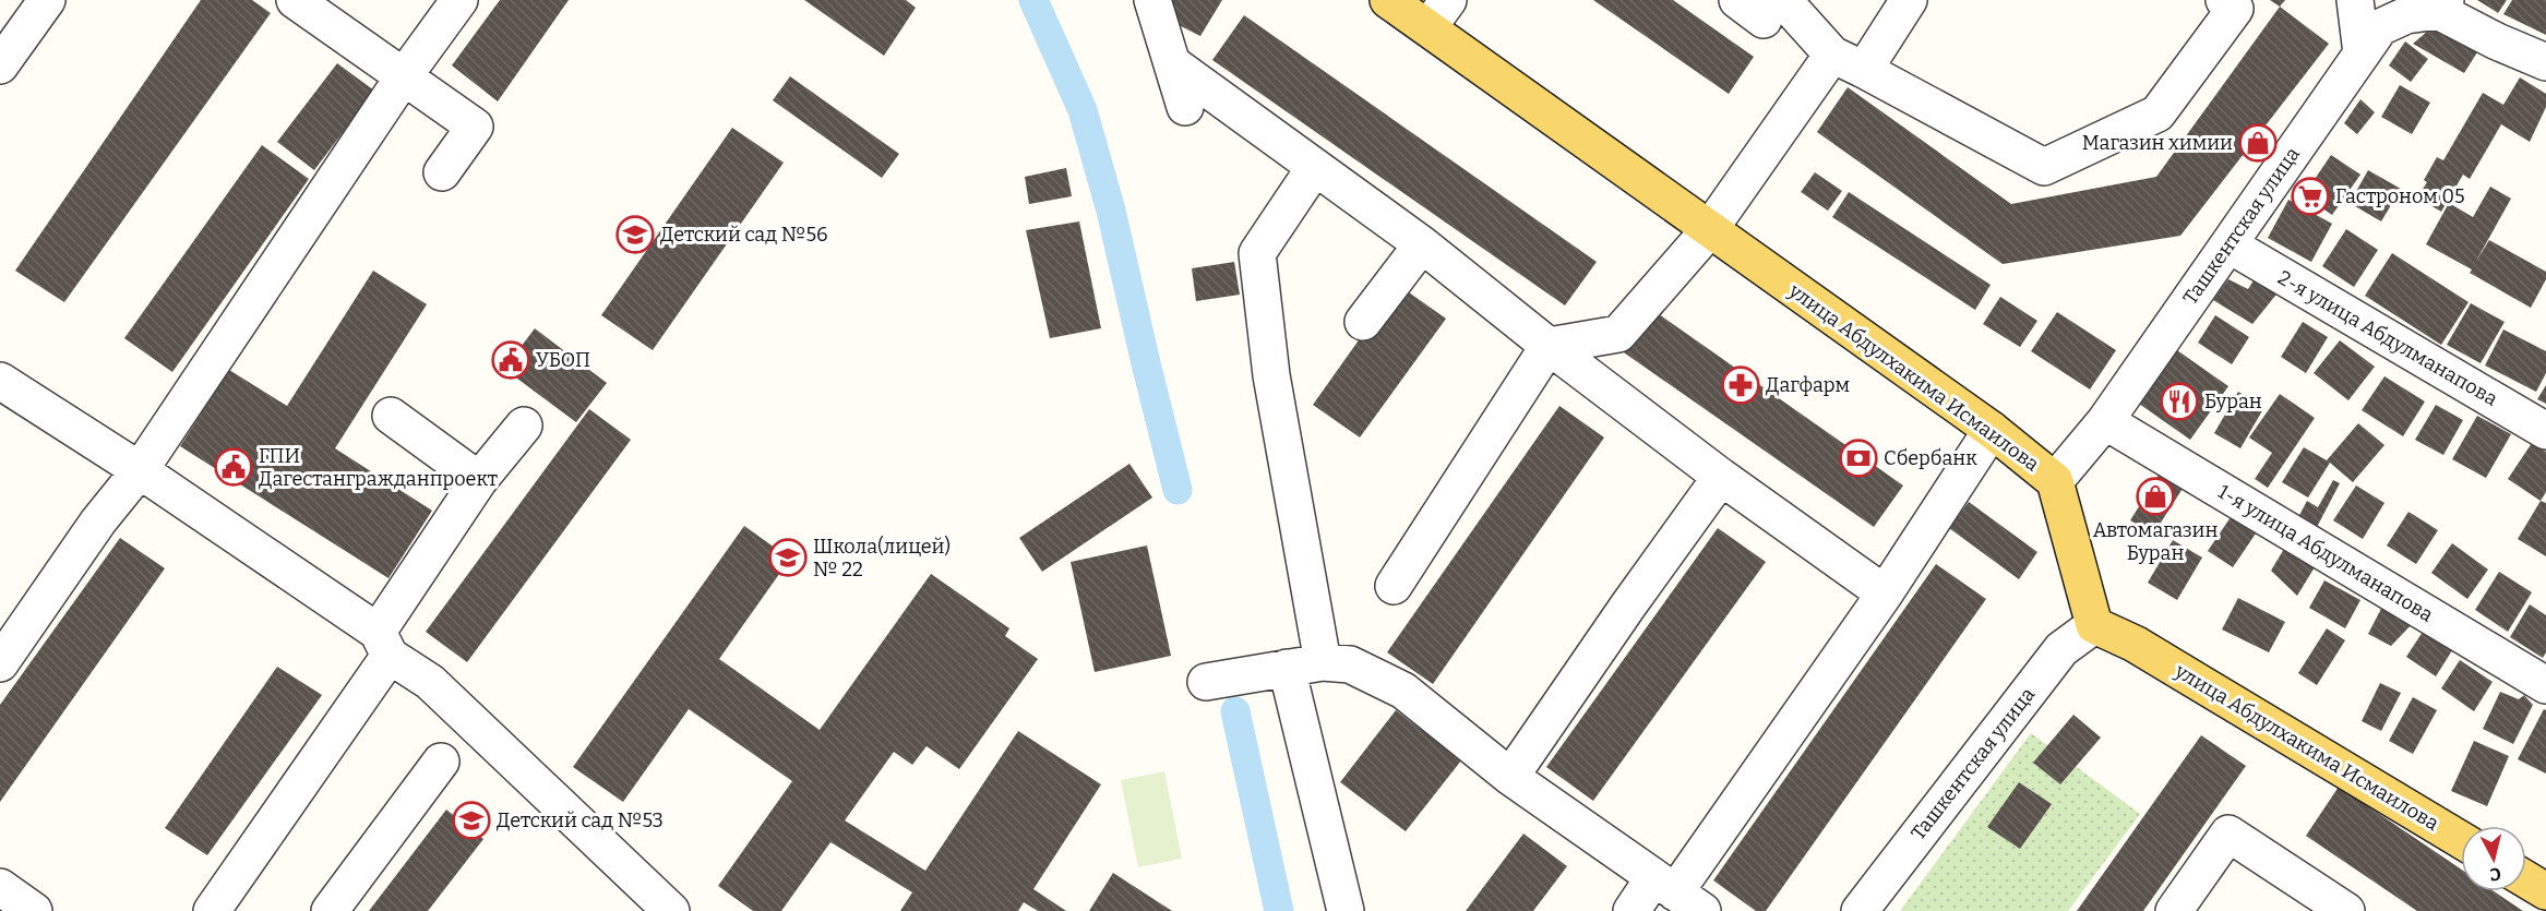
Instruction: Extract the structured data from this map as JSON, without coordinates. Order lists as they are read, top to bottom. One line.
{"streets":{"main road":["улица Абдулхакима Исмаилова"],"street":["Ташкентская улица","2-я улица Абдулманапова","1-я улица Абдулманапова"]},"crossings":[["Ташкентская улица","2-я улица Абдулманапова"],["Ташкентская улица","улица Абдулхакима Исмаилова"],["Ташкентская улица","1-я улица Абдулманапова"]],"places":{"shop":["Магазин химии","Автомагазин Буран"],"supermarket":["Гастроном 05"],"school or university":["Детский сад №56","Школа(лицей) № 22","Детский сад №53"],"public building":["УБОП","ГПИ Дагестангражданпроект"],"pharmacy":["Дагфарм"],"restaurant":["Буран"],"bank":["Сбербанк"]},"north":"bottom"}
